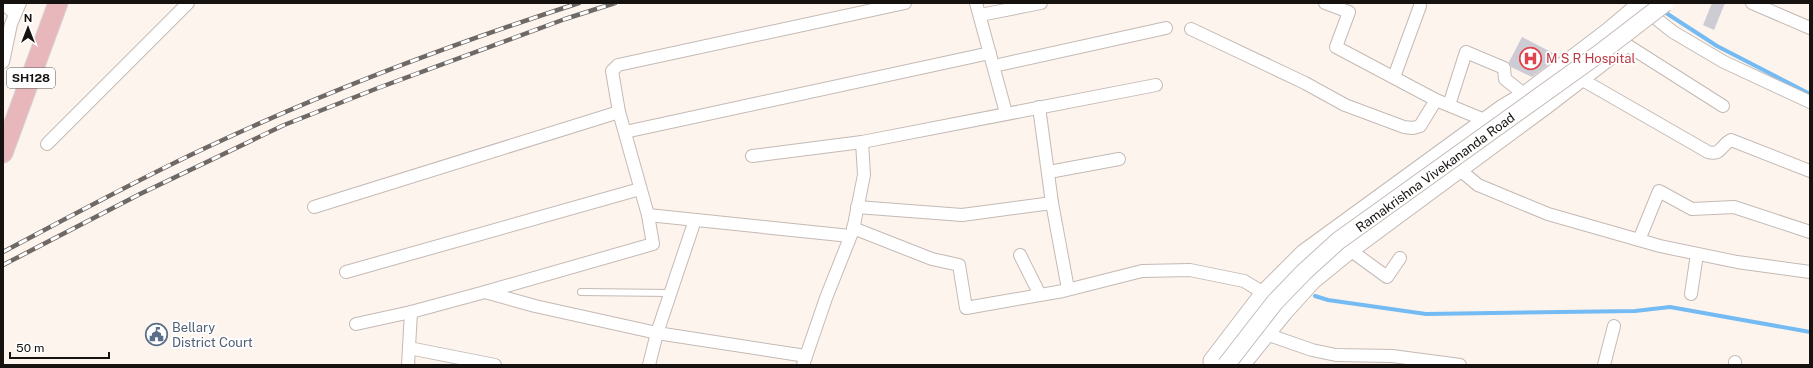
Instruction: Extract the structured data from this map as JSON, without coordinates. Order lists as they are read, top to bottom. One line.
{"streets":{"main road":["SH128","Ramakrishna Vivekananda Road"]},"places":{"hospital":["M S R Hospital"],"public building":["Bellary District Court"]},"scale_bar":"50 m","north":"top"}
